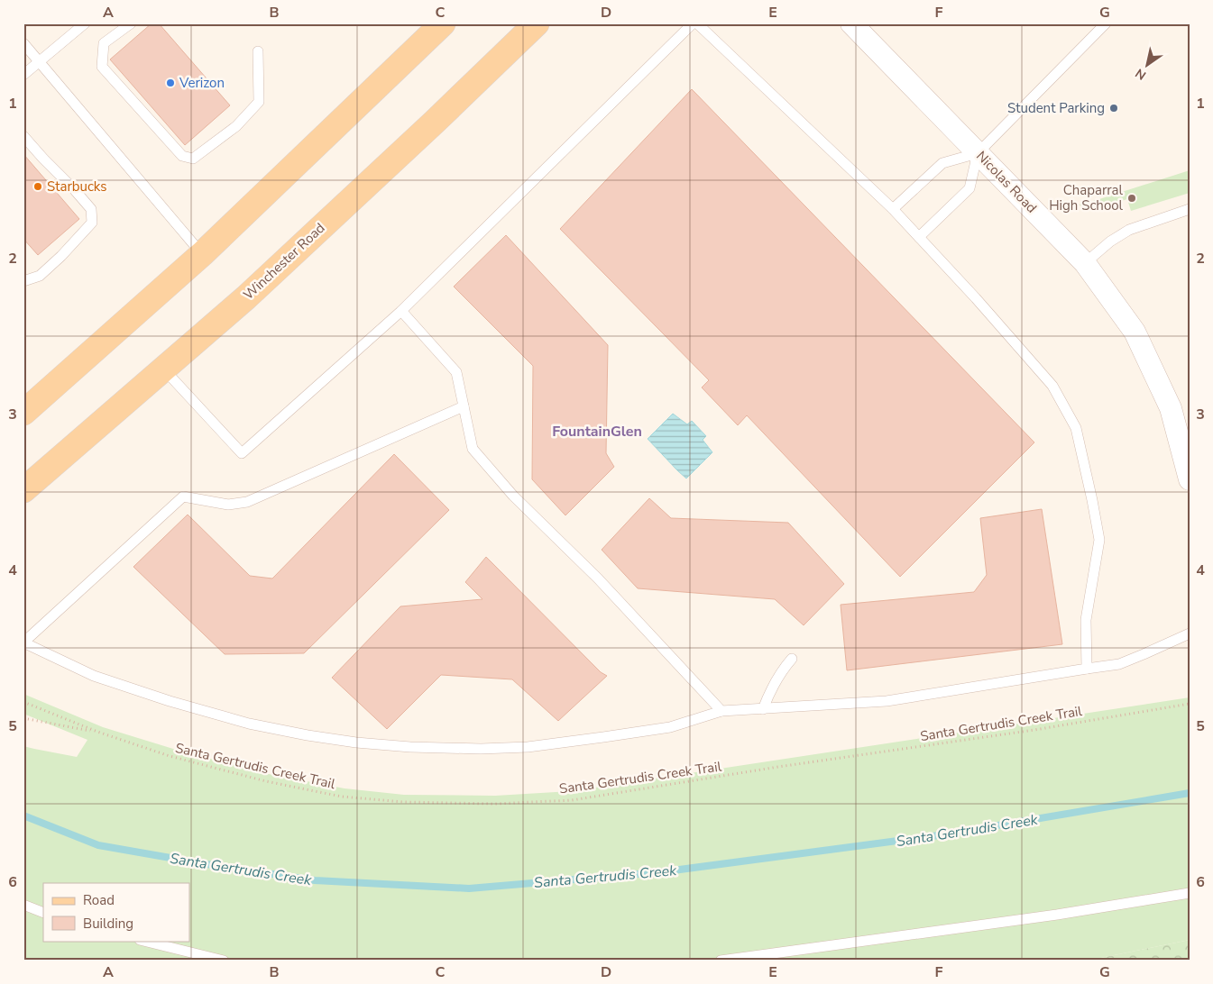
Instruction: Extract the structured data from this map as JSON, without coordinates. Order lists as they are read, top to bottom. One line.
{"streets":{"main road":["Winchester Road"],"street":["Nicolas Road"],"path":["Santa Gertrudis Creek Trail"]},"districts":["FountainGlen"],"water":["Santa Gertrudis Creek"],"places":["Verizon","Student Parking","Starbucks","Chaparral High School"],"legend":["Road","Building"],"north":"bottom left","grid":{"columns":["A","B","C","D","E","F","G"],"rows":["1","2","3","4","5","6"]}}
